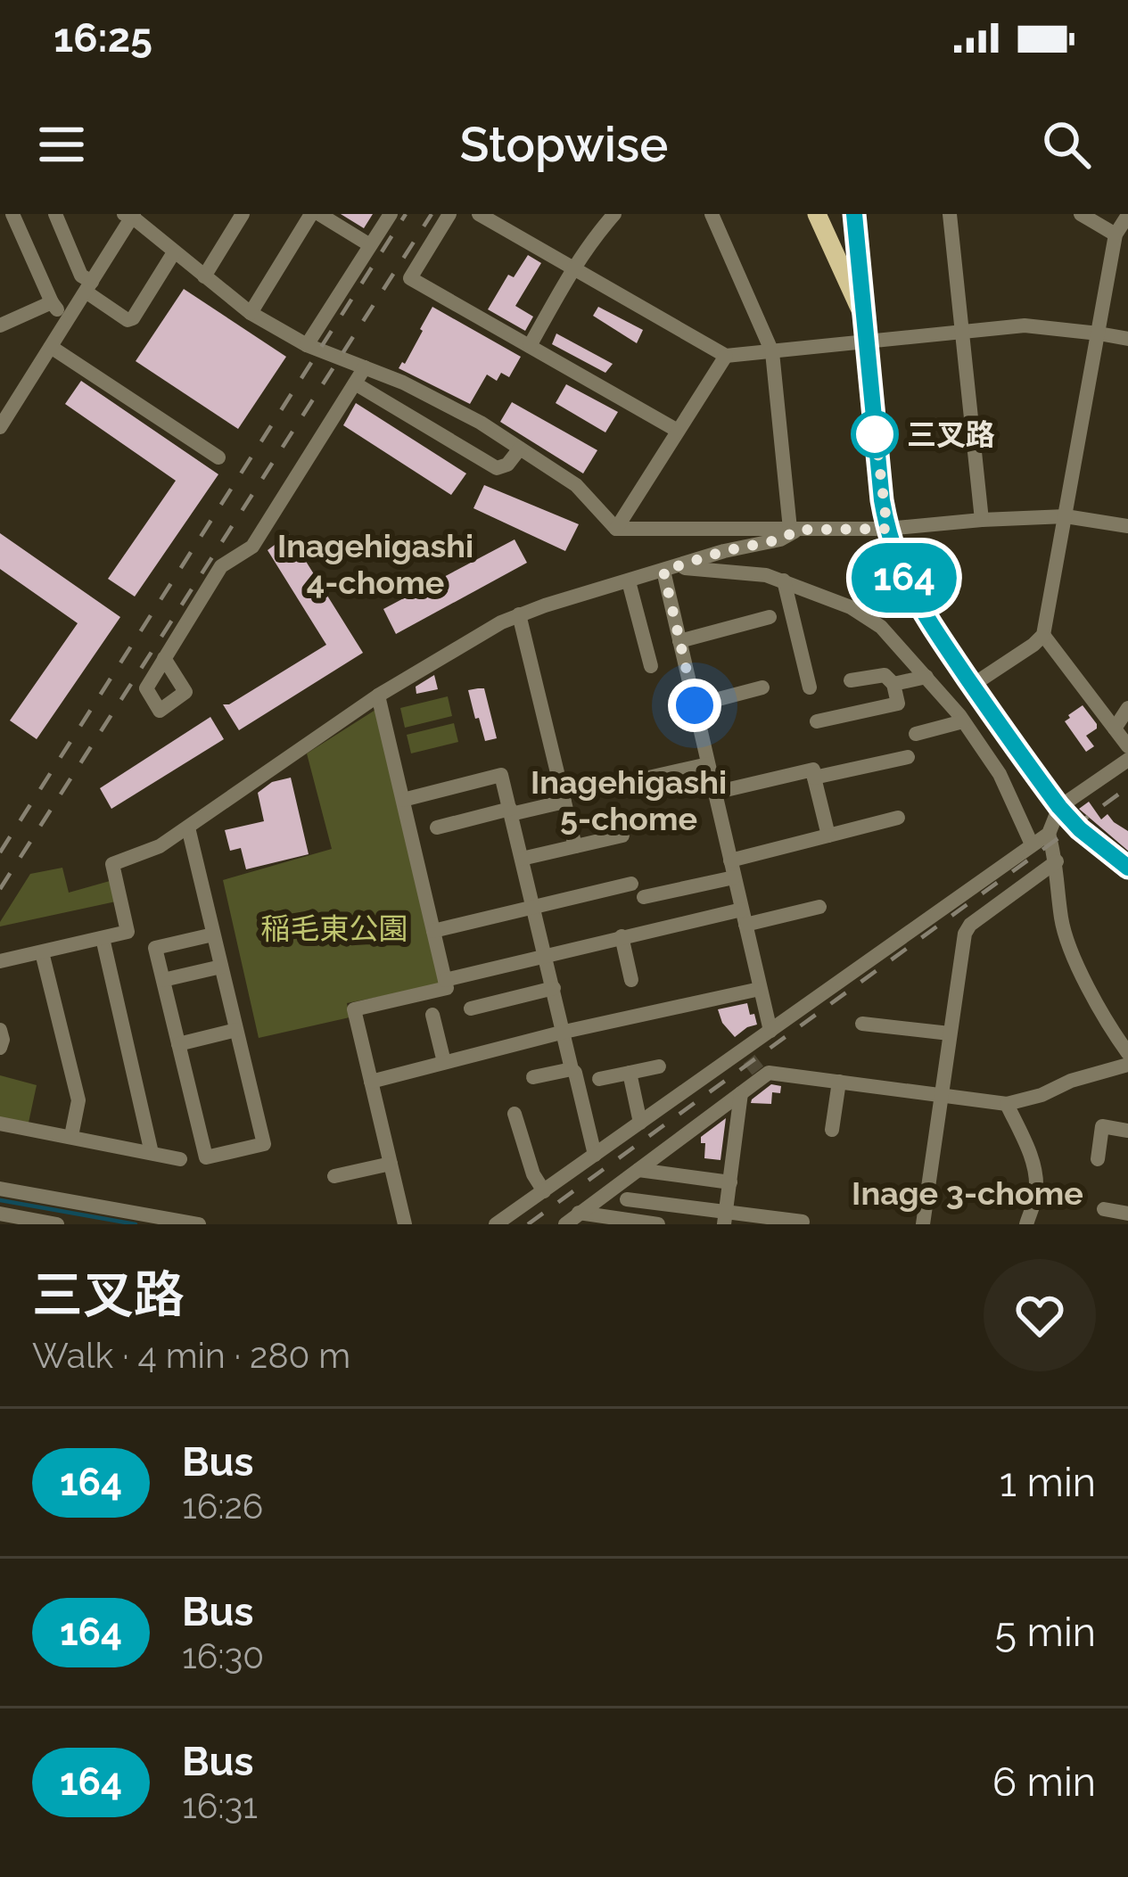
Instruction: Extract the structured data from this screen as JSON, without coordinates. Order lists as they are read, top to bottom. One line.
{"districts":["Inagehigashi 4-chome","Inagehigashi 5-chome","Inage 3-chome"],"parks":["稲毛東公園"],"places":["三叉路"],"lines":["bus line 164"],"page":{"status":"16:25","header":"Stopwise","on_map":"164","heading":["三叉路","Walk · 4 min · 280 m"],"list":[{"mark":"164","name":"Bus","note":"16:26","value":"1 min"},{"mark":"164","name":"Bus","note":"16:30","value":"5 min"},{"mark":"164","name":"Bus","note":"16:31","value":"6 min"}]}}
